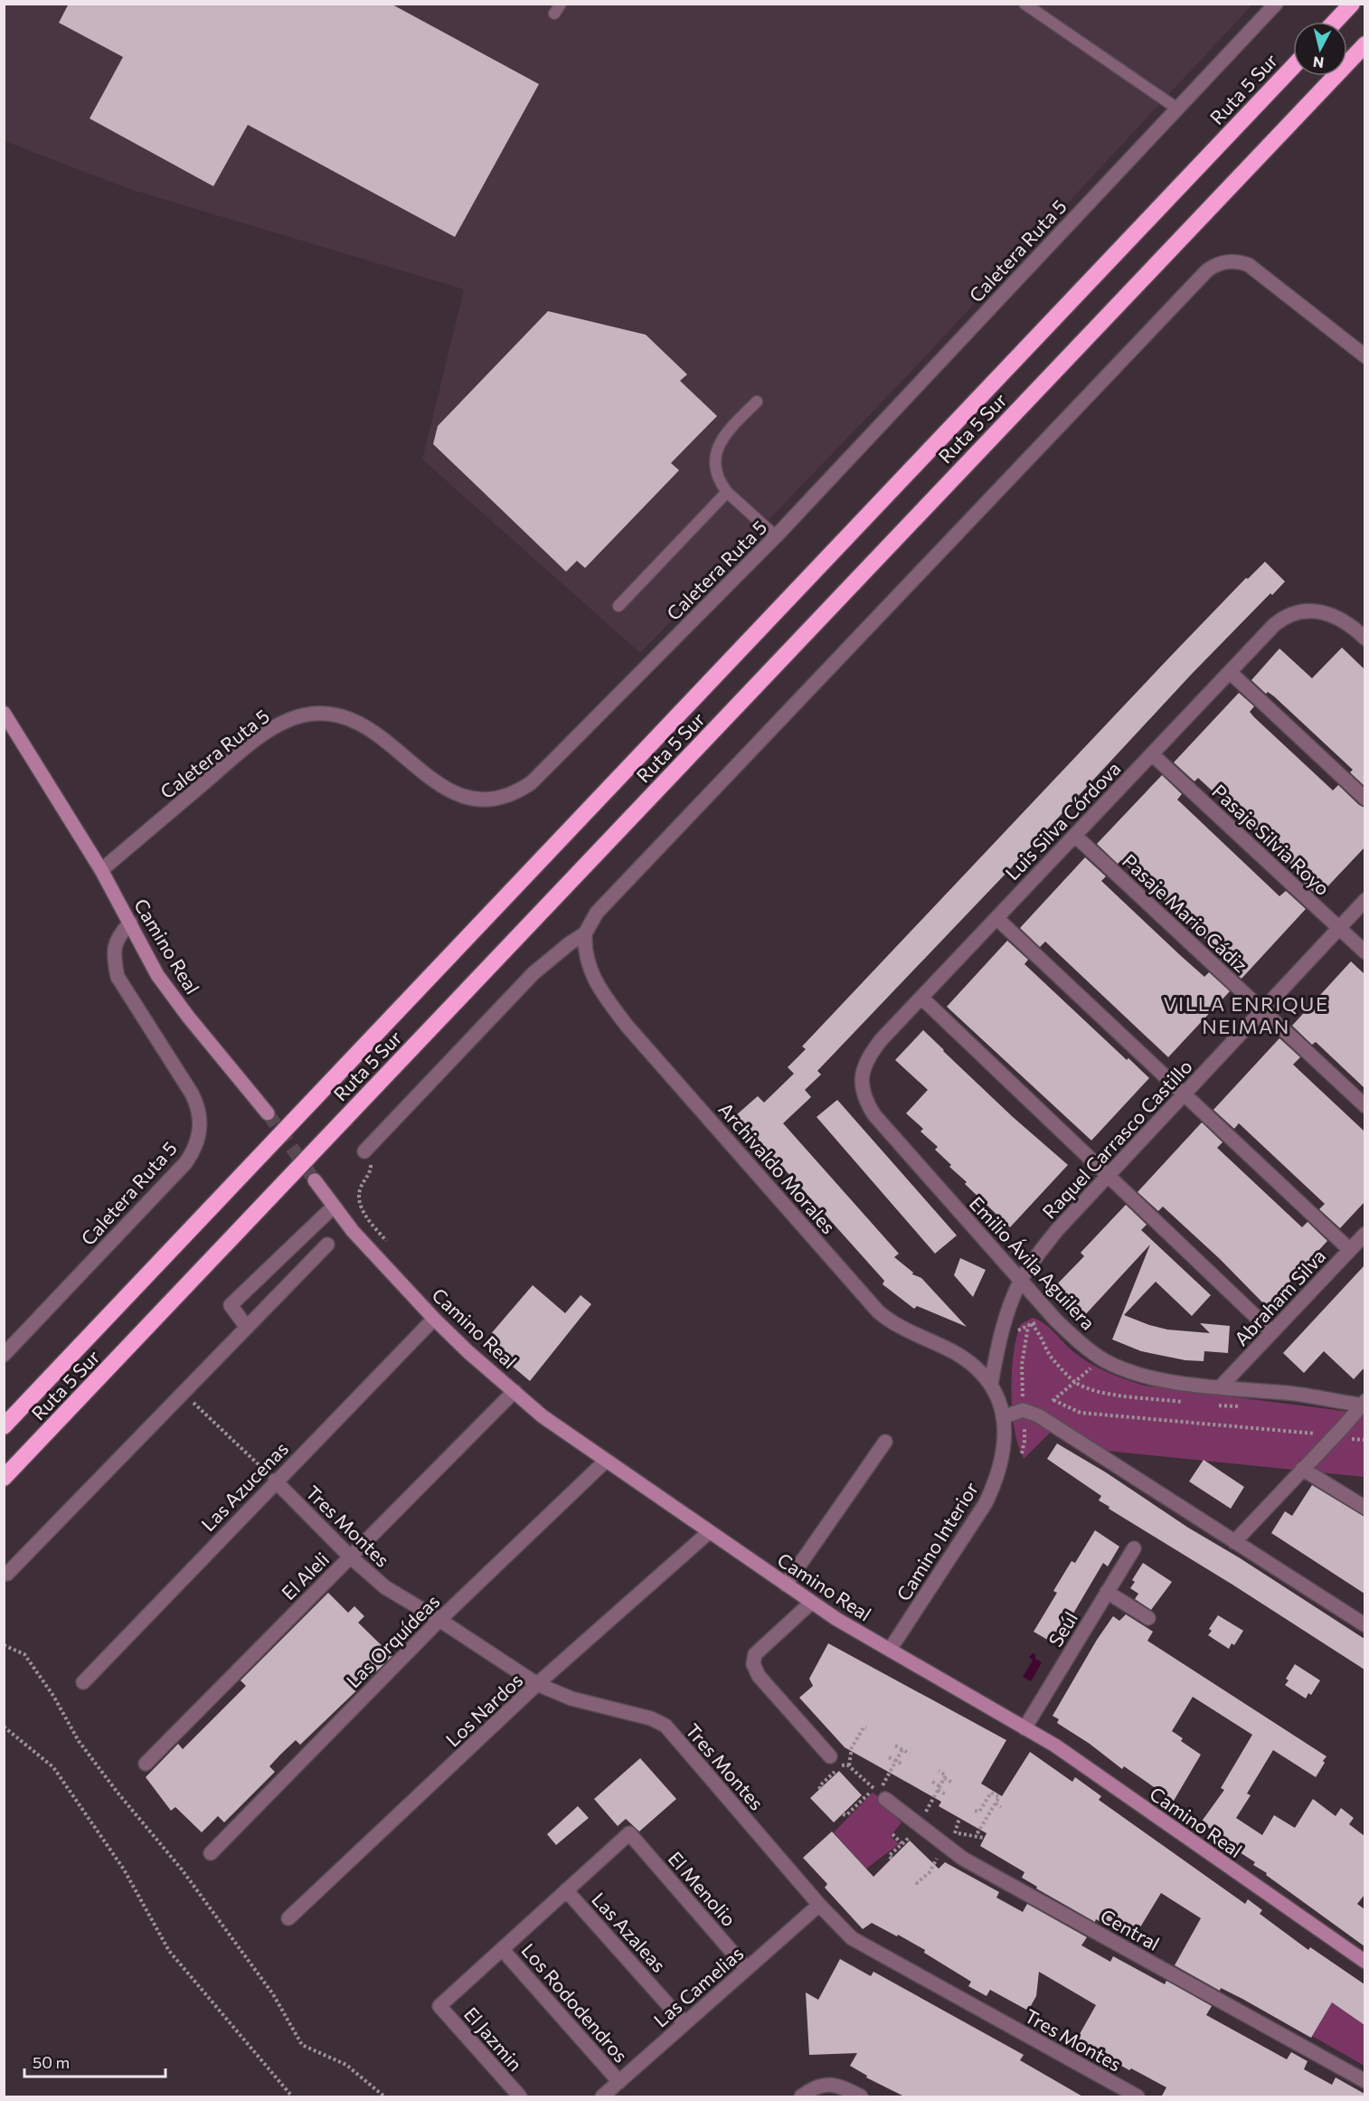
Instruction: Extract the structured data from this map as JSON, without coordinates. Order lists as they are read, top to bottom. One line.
{"streets":{"highway":["Ruta 5 Sur"],"street":["Caletera Ruta 5","Luis Silva Córdova","Pasaje Silvia Royo","Pasaje Mario Cádiz","Camino Real","Raquel Carrasco Castillo","Archivaldo Morales","Emilio Ávila Aguilera","Abraham Silva","Las Azucenas","Tres Montes","Camino Interior","El Aleli","Seúl","Las Orquídeas","Los Nardos","El Menolio","Central","Las Azaleas","Las Camelias","Los Rododendros","El Jazmin"]},"crossings":[["Caletera Ruta 5","Camino Real"],["Luis Silva Córdova","Pasaje Silvia Royo"],["Luis Silva Córdova","Pasaje Mario Cádiz"],["Luis Silva Córdova","Emilio Ávila Aguilera"],["Pasaje Silvia Royo","Raquel Carrasco Castillo"],["Pasaje Mario Cádiz","Raquel Carrasco Castillo"],["Camino Real","Las Azucenas"],["Camino Real","Camino Interior"],["Camino Real","El Aleli"],["Camino Real","Seúl"],["Camino Real","Las Orquídeas"],["Camino Real","Los Nardos"],["Raquel Carrasco Castillo","Archivaldo Morales"],["Raquel Carrasco Castillo","Emilio Ávila Aguilera"],["Raquel Carrasco Castillo","Camino Interior"],["Archivaldo Morales","Camino Interior"],["Emilio Ávila Aguilera","Abraham Silva"],["Las Azucenas","Tres Montes"],["Tres Montes","El Aleli"],["Tres Montes","Las Orquídeas"],["Tres Montes","Los Nardos"],["Tres Montes","Las Camelias"],["El Menolio","Las Azaleas"],["El Menolio","Las Camelias"],["Las Azaleas","Las Camelias"],["Las Camelias","Los Rododendros"],["Los Rododendros","El Jazmin"]],"districts":["VILLA ENRIQUE NEIMAN"],"scale_bar":"50 m","north":"bottom"}
